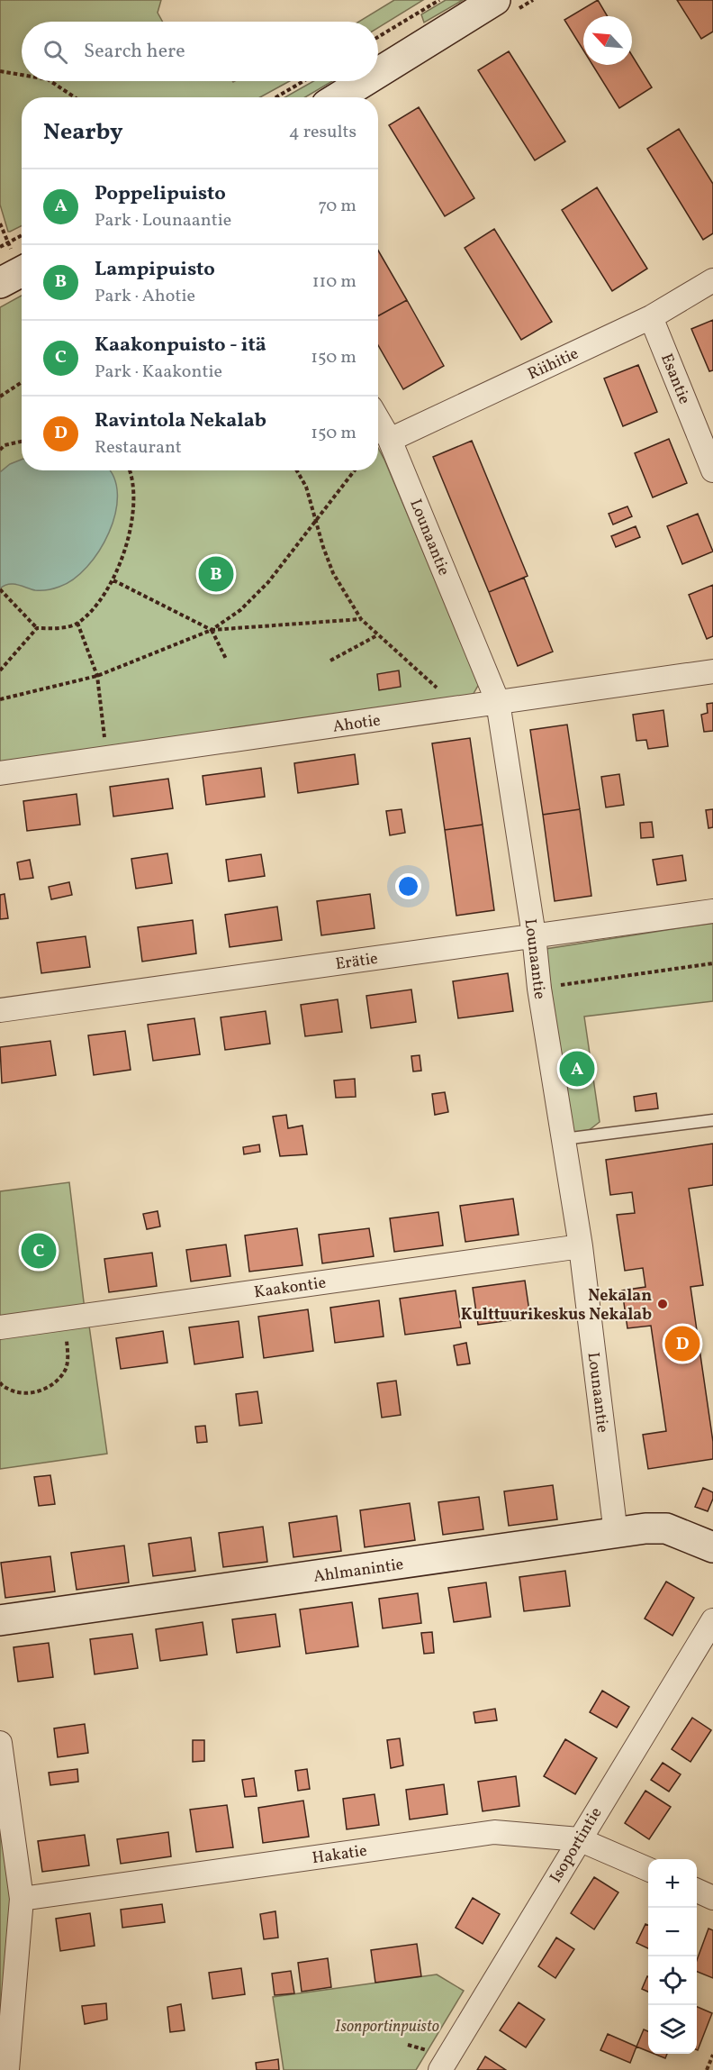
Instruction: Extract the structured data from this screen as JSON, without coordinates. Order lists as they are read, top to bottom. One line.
{"streets":{"street":["Riihitie","Esantie","Lounaantie","Ahotie","Erätie","Kaakontie","Ahlmanintie","Isoportintie","Hakatie"]},"crossings":[["Riihitie","Esantie"],["Riihitie","Lounaantie"],["Lounaantie","Ahotie"],["Lounaantie","Erätie"],["Lounaantie","Kaakontie"],["Lounaantie","Ahlmanintie"],["Isoportintie","Hakatie"]],"parks":["Isonportinpuisto"],"places":["Nekalan Kulttuurikeskus Nekalab"],"north":"top left","page":{"search":"Search here","heading":["Nearby","4 results"],"list":[{"mark":"A","name":"Poppelipuisto","note":"Park · Lounaantie","value":"70 m"},{"mark":"B","name":"Lampipuisto","note":"Park · Ahotie","value":"110 m"},{"mark":"C","name":"Kaakonpuisto - itä","note":"Park · Kaakontie","value":"150 m"},{"mark":"D","name":"Ravintola Nekalab","note":"Restaurant","value":"150 m"}],"pins":["B","A","C","D"],"map_buttons":["+","−"]}}
